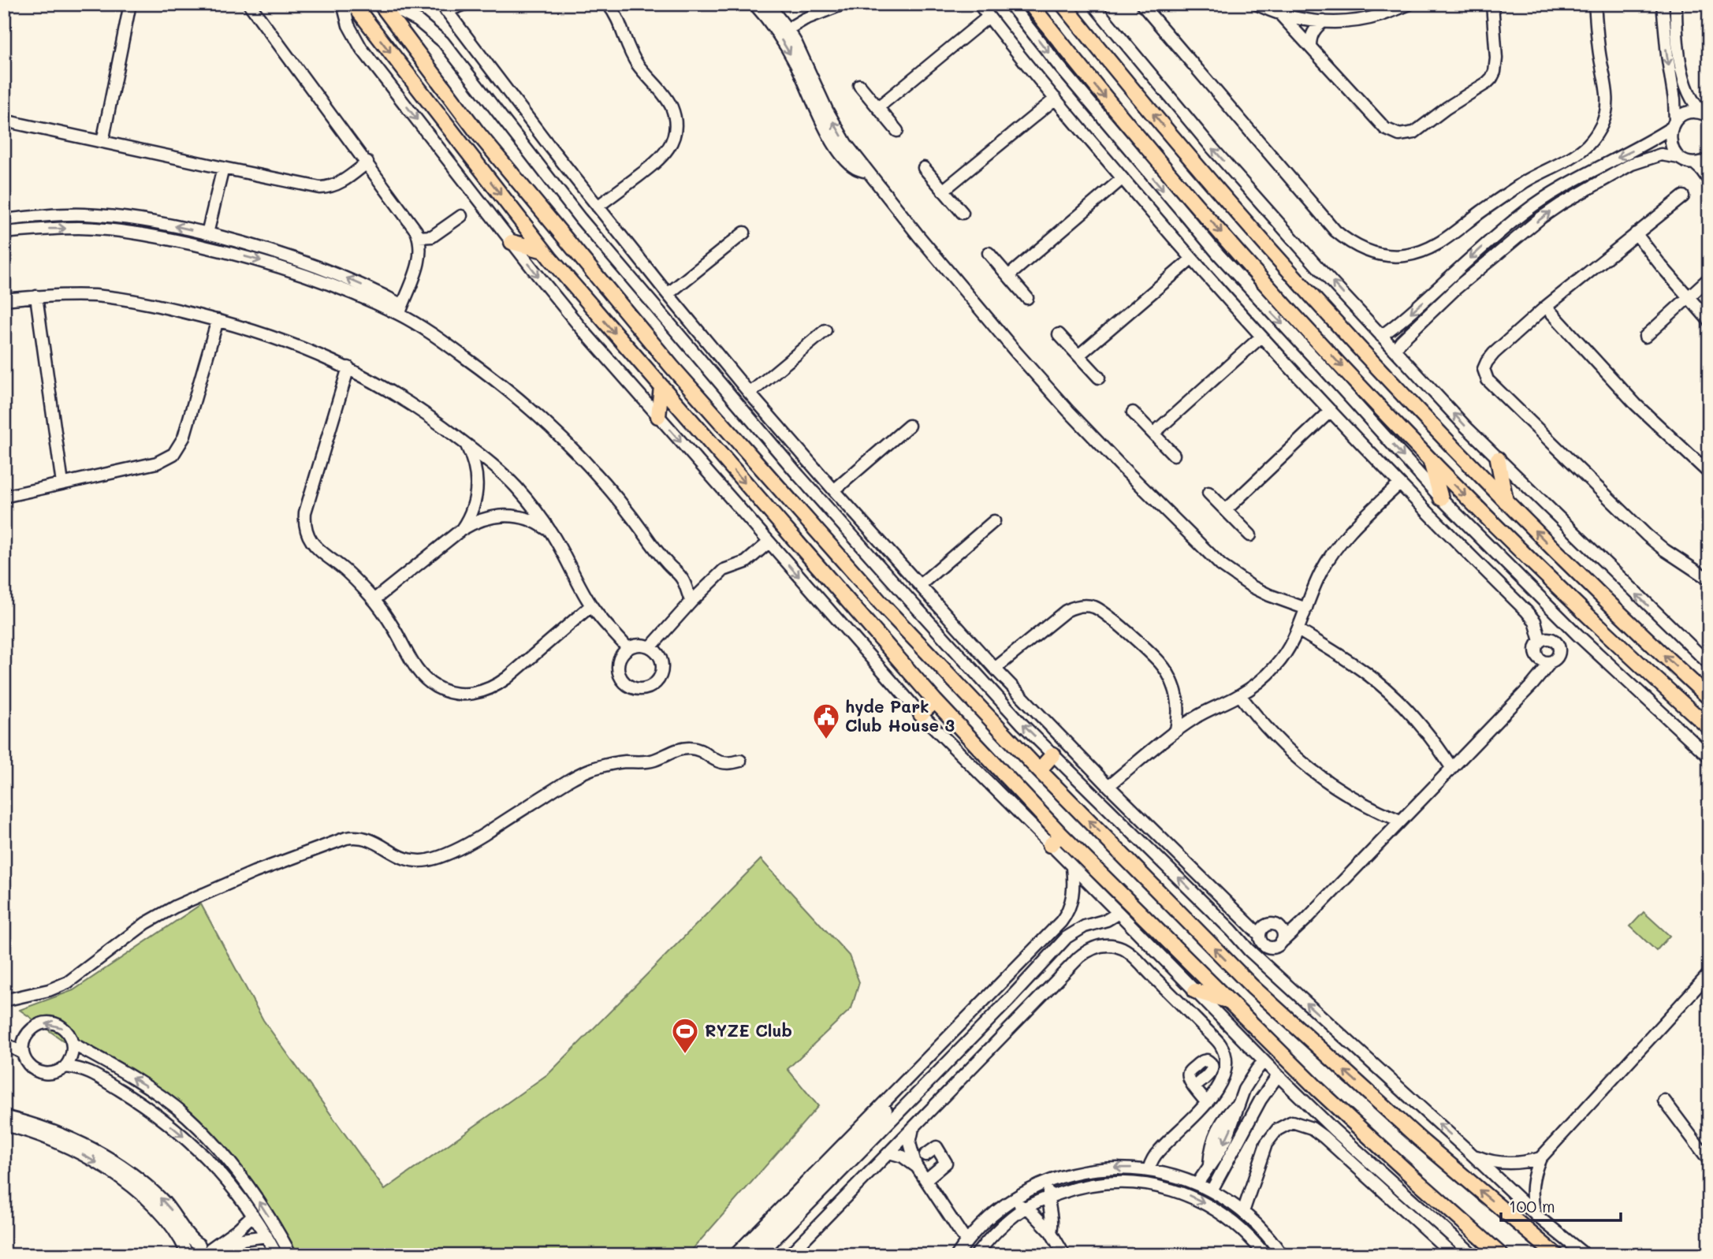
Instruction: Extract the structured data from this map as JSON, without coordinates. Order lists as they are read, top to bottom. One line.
{"places":{"public building":["hyde Park Club House 3"],"sports":["RYZE Club"]},"scale_bar":"100 m"}
